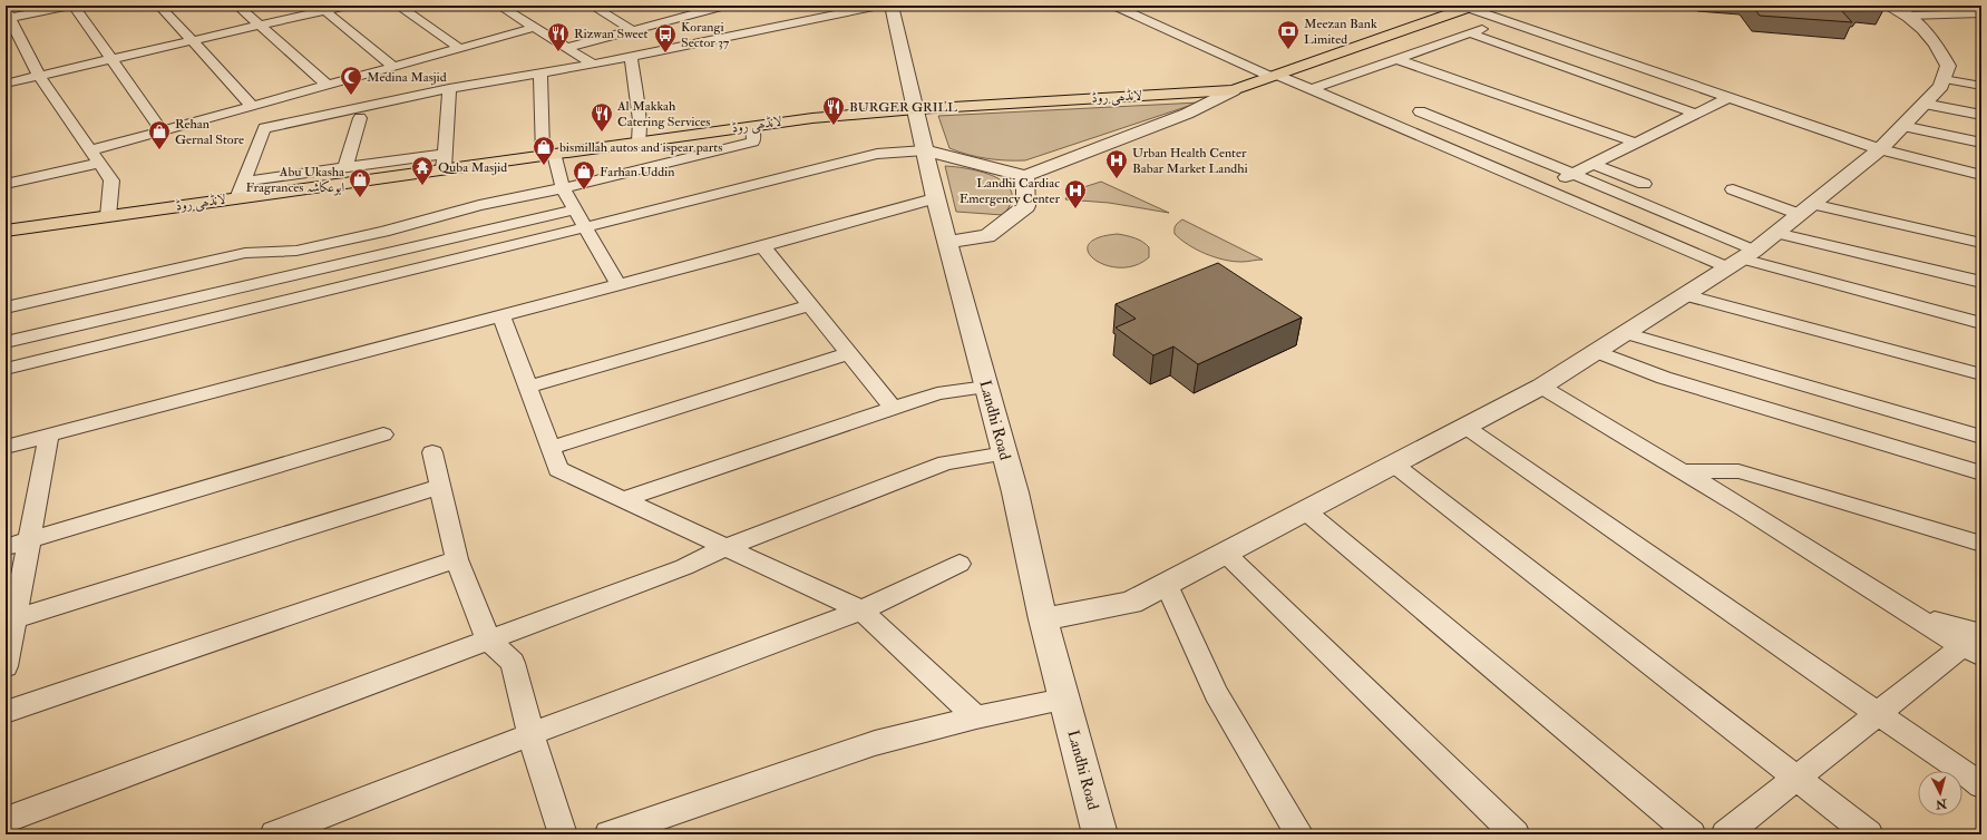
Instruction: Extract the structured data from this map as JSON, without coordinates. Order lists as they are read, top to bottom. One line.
{"streets":{"main road":["لانڈھی روڈ"],"street":["Landhi Road"]},"crossings":[["لانڈھی روڈ","Landhi Road"]],"places":{"bank":["Meezan Bank Limited"],"restaurant":["Rizwan Sweet","BURGER GRILL","Al Makkah Catering Services"],"bus stop":["Korangi Sector 37"],"mosque":["Medina Masjid"],"shop":["Rehan Gernal Store","bismillah autos and ispear parts","Farhan Uddin","Abu Ukasha Fragrances ابوعکاشہ"],"hospital":["Urban Health Center Babar Market Landhi","Landhi Cardiac Emergency Center"],"temple":["Quba Masjid"]},"north":"bottom"}
